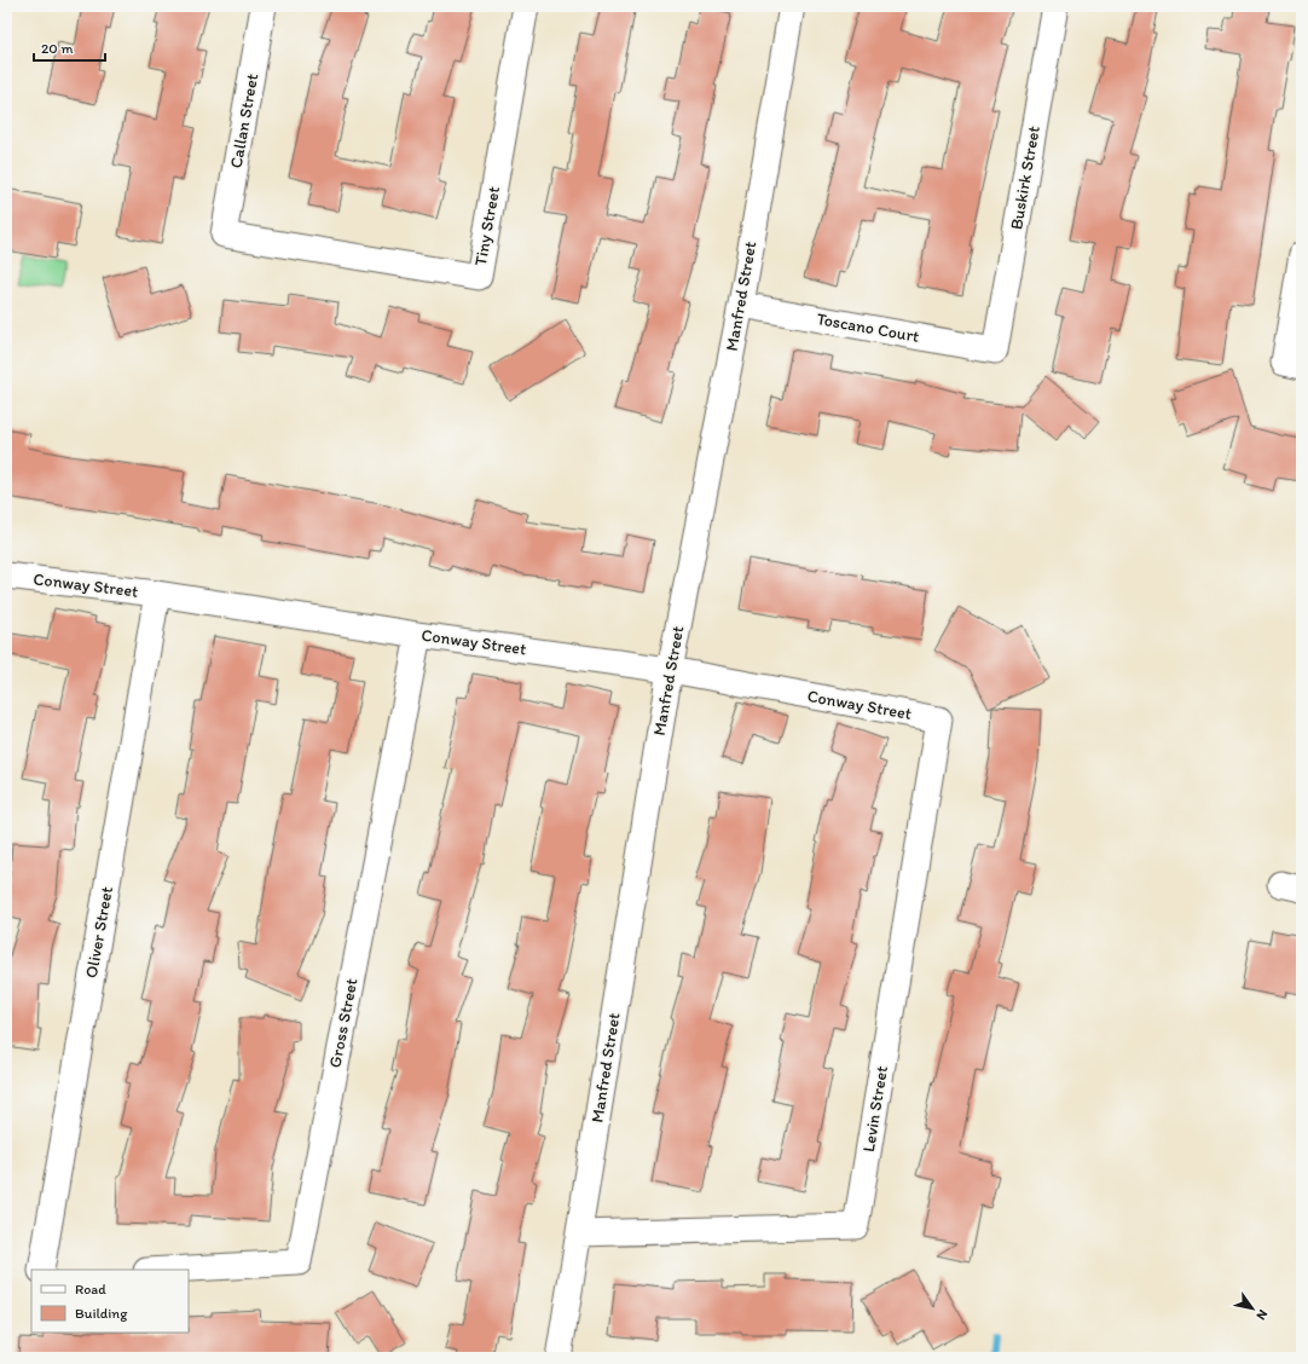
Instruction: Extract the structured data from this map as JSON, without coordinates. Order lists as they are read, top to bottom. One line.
{"streets":{"street":["Callan Street","Buskirk Street","Tiny Street","Manfred Street","Toscano Court","Conway Street","Oliver Street","Gross Street","Levin Street"]},"crossings":[["Callan Street","Tiny Street"],["Buskirk Street","Toscano Court"],["Manfred Street","Toscano Court"],["Manfred Street","Conway Street"],["Manfred Street","Levin Street"],["Conway Street","Oliver Street"],["Conway Street","Gross Street"],["Conway Street","Levin Street"]],"legend":["Road","Building"],"scale_bar":"20 m","north":"bottom right"}
